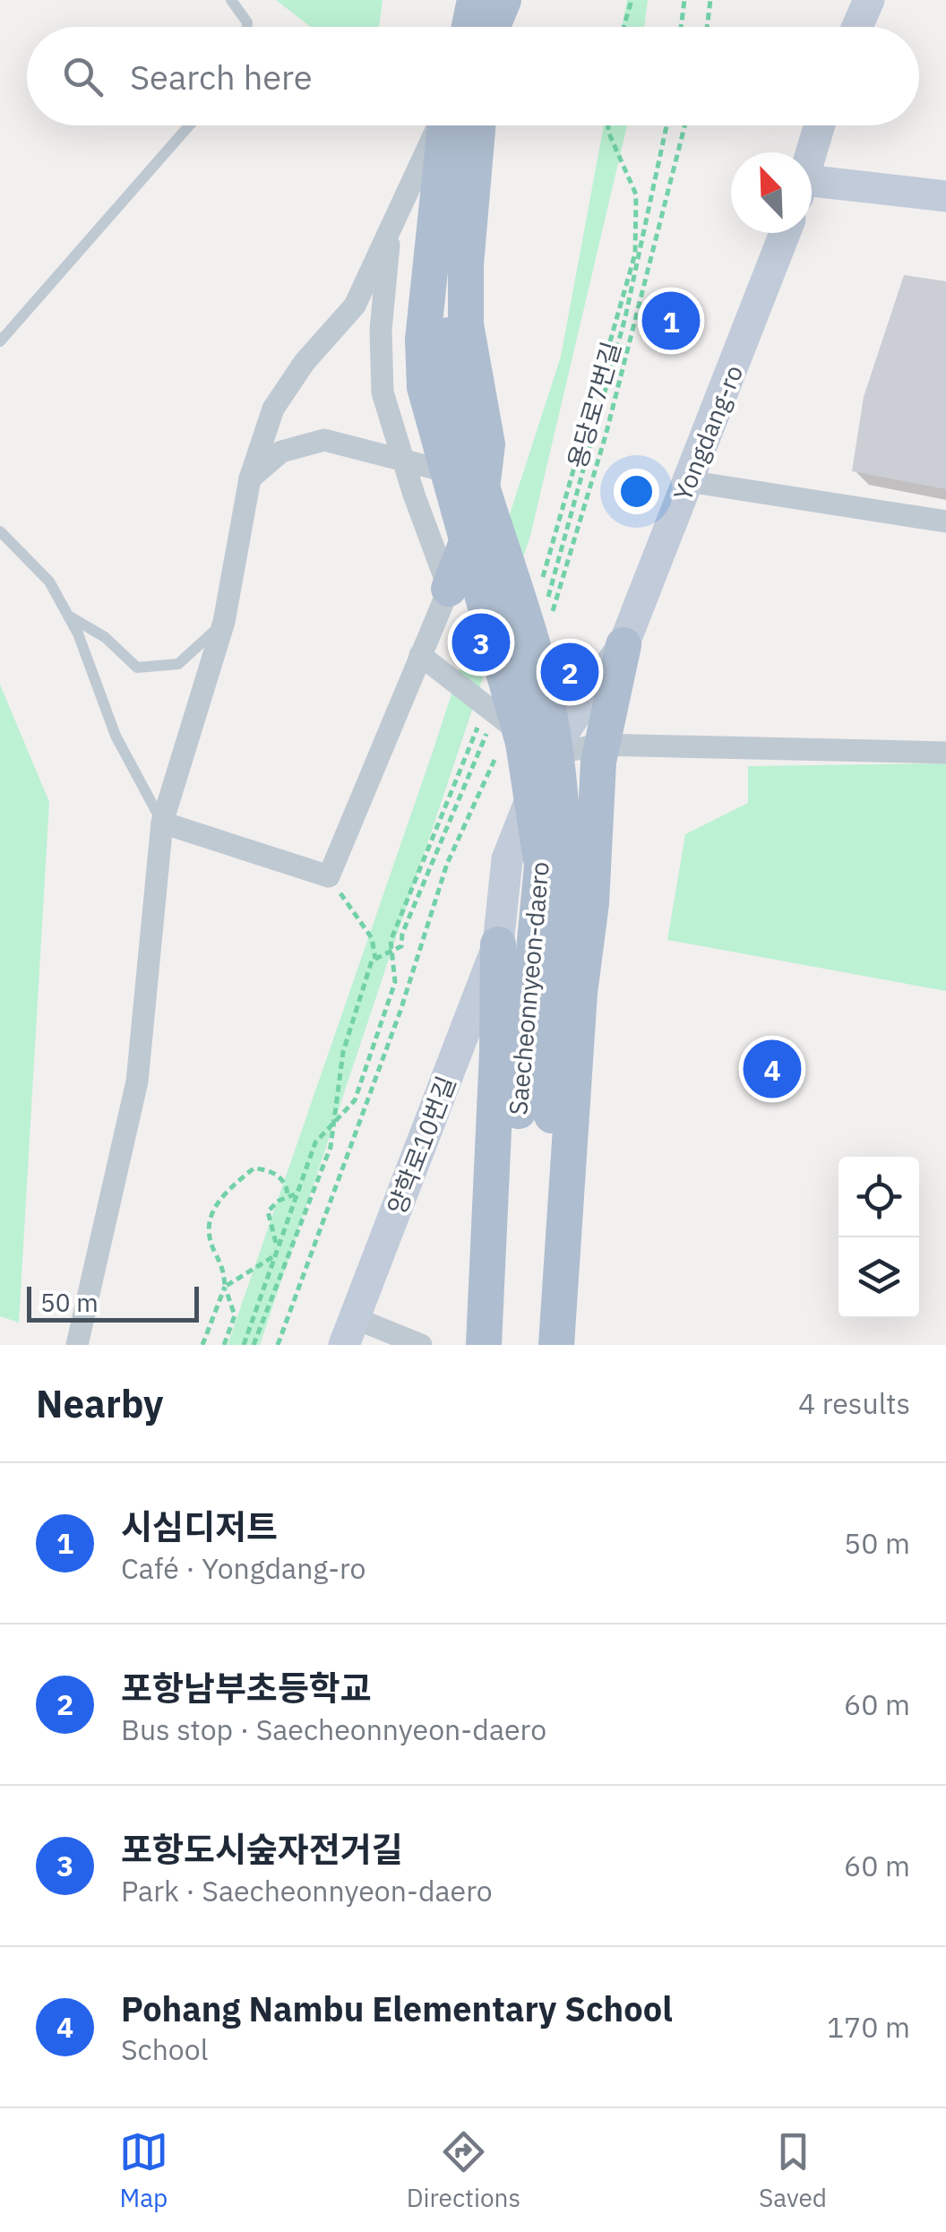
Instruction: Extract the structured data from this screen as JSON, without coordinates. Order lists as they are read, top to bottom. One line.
{"streets":{"main road":["Yongdang-ro","Saecheonnyeon-daero","양학로10번길"],"path":["용당로7번길"]},"crossings":[["Yongdang-ro","양학로10번길"]],"scale_bar":"50 m","north":"top left","page":{"search":"Search here","pins":["1","3","2","4"],"scale":"50 m","heading":["Nearby","4 results"],"list":[{"mark":"1","name":"시심디저트","note":"Café · Yongdang-ro","value":"50 m"},{"mark":"2","name":"포항남부초등학교","note":"Bus stop · Saecheonnyeon-daero","value":"60 m"},{"mark":"3","name":"포항도시숲자전거길","note":"Park · Saecheonnyeon-daero","value":"60 m"},{"mark":"4","name":"Pohang Nambu Elementary School","note":"School","value":"170 m"}],"nav":["Map","Directions","Saved"]}}
